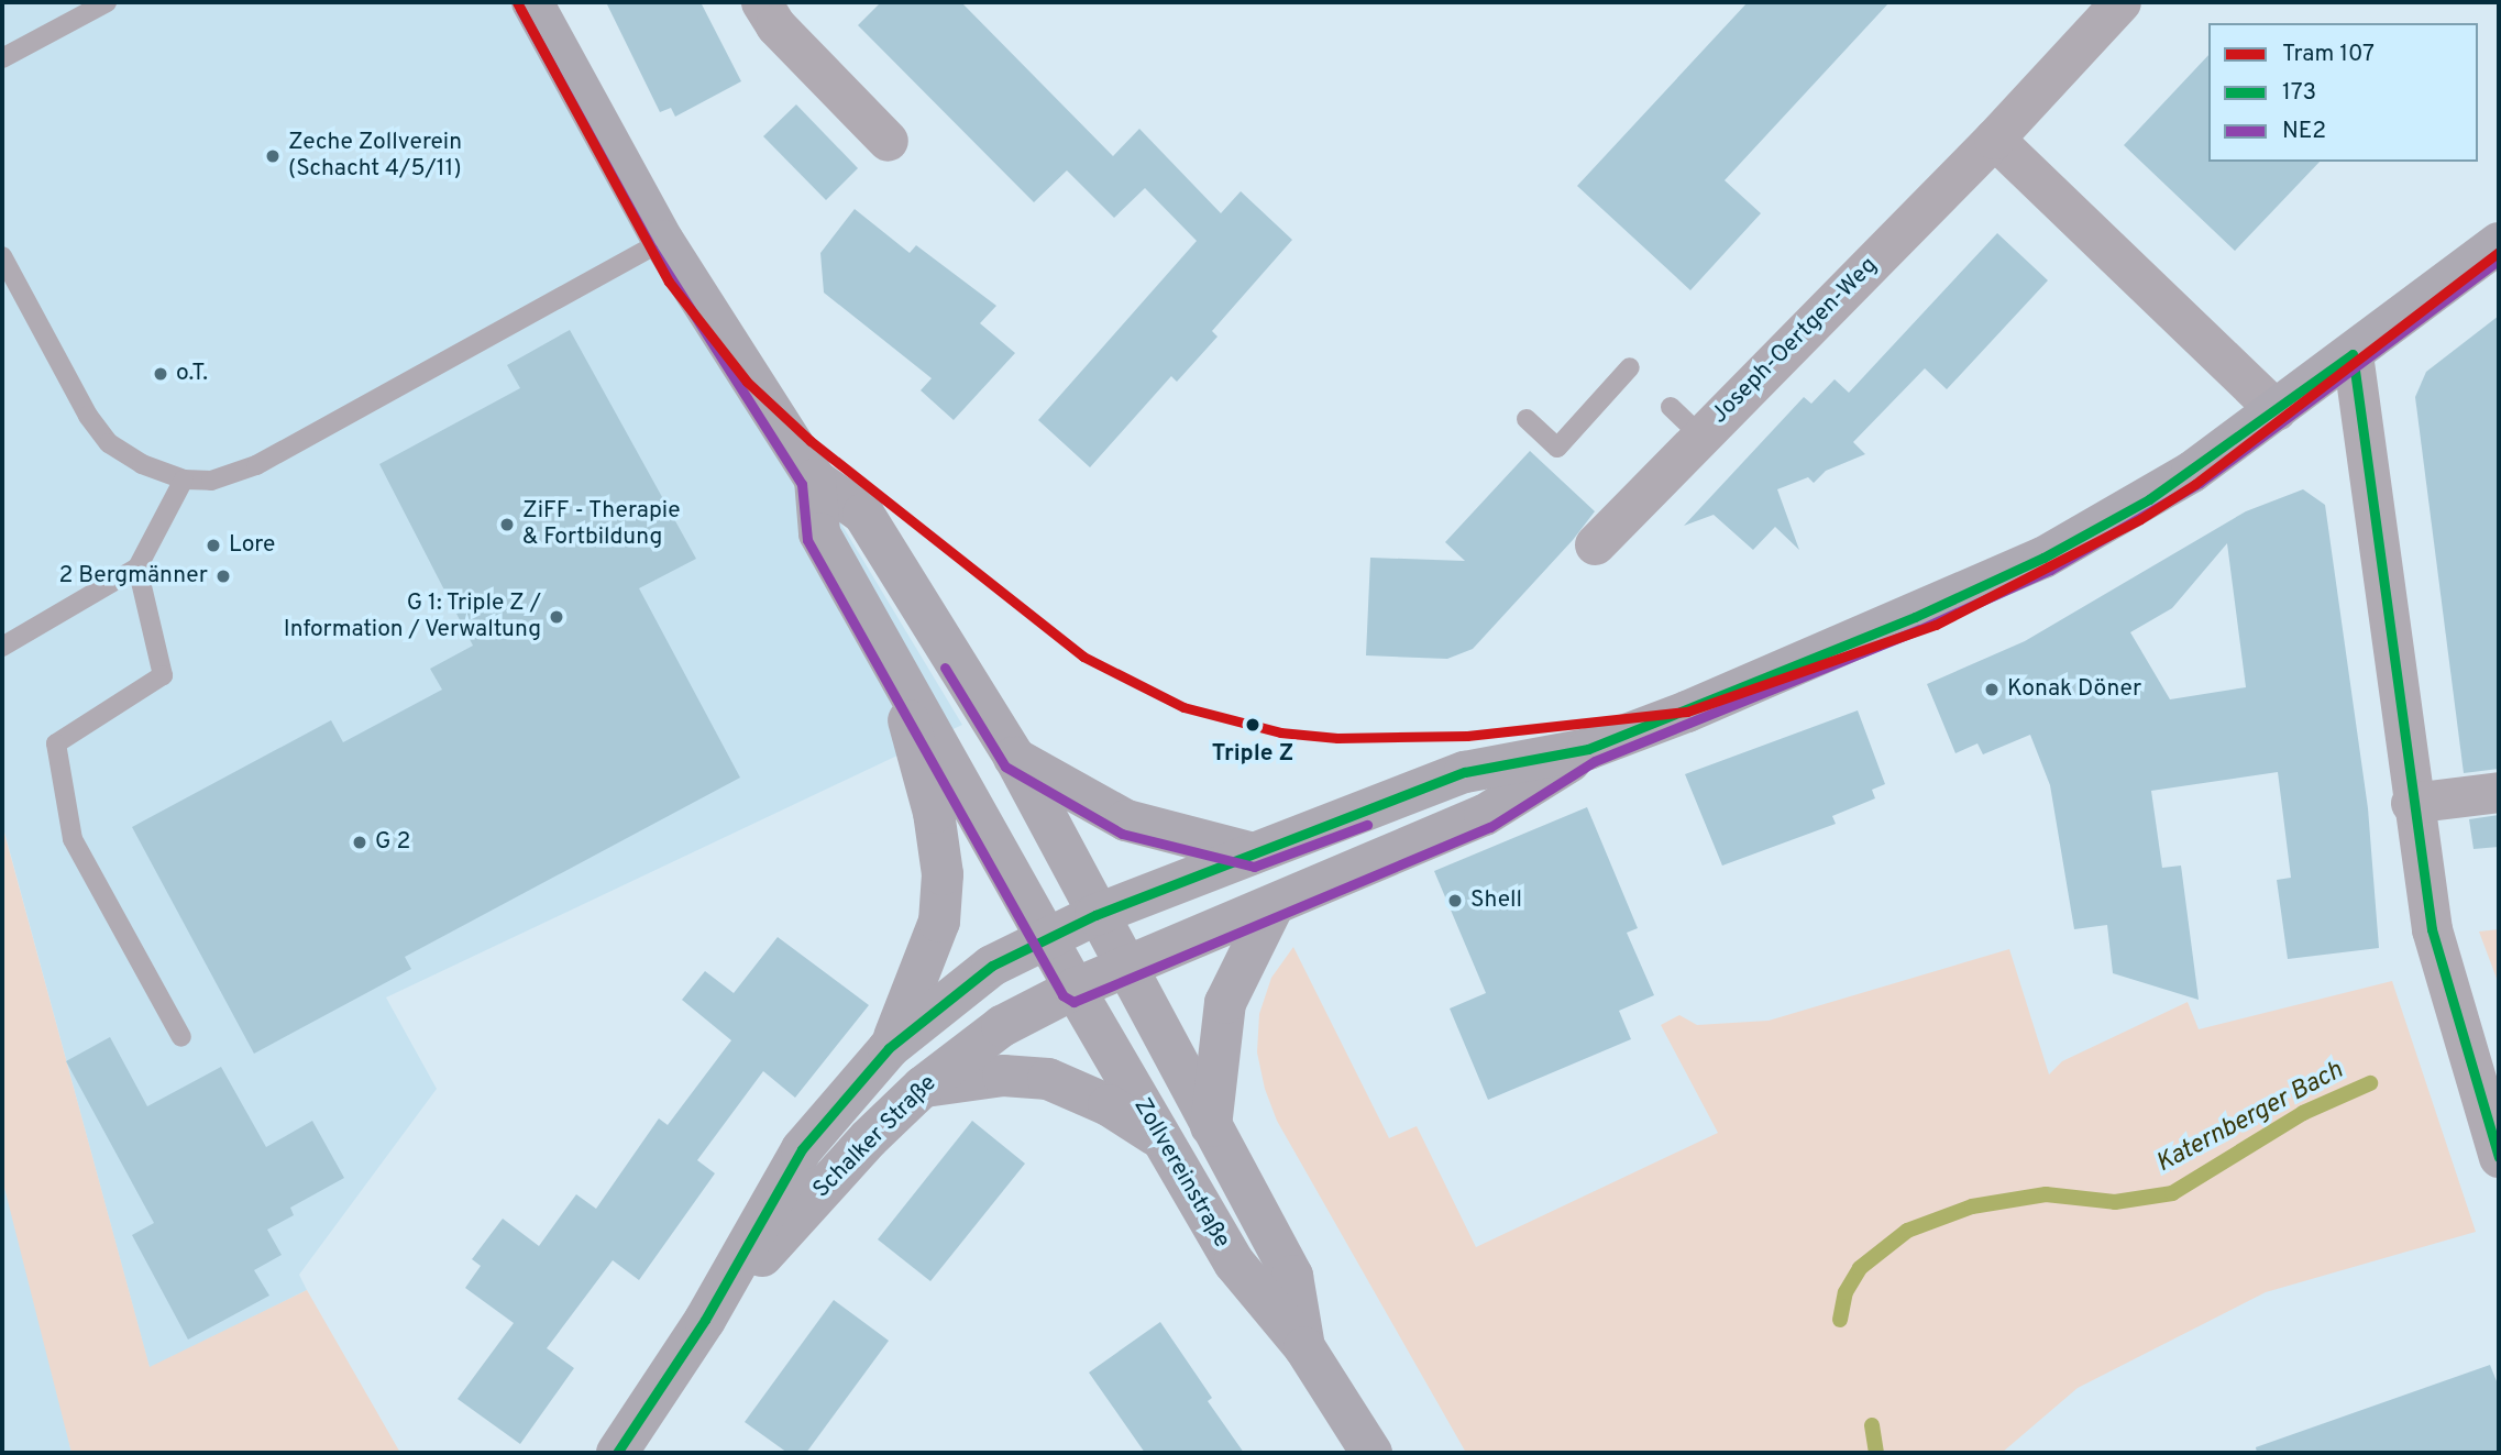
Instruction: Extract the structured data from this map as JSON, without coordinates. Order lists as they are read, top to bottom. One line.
{"streets":{"main road":["Schalker Straße","Zollvereinstraße"],"street":["Joseph-Oertgen-Weg"]},"crossings":[["Schalker Straße","Zollvereinstraße"]],"water":["Katernberger Bach"],"places":["Zeche Zollverein (Schacht 4/5/11)","o.T.","ZiFF - Therapie & Fortbildung","Lore","2 Bergmänner","G 1: Triple Z / Information / Verwaltung","Konak Döner","Triple Z","G 2","Shell"],"lines":["tram line 107","transit line NE2","transit line 173"],"legend":["Tram 107","173","NE2"]}
